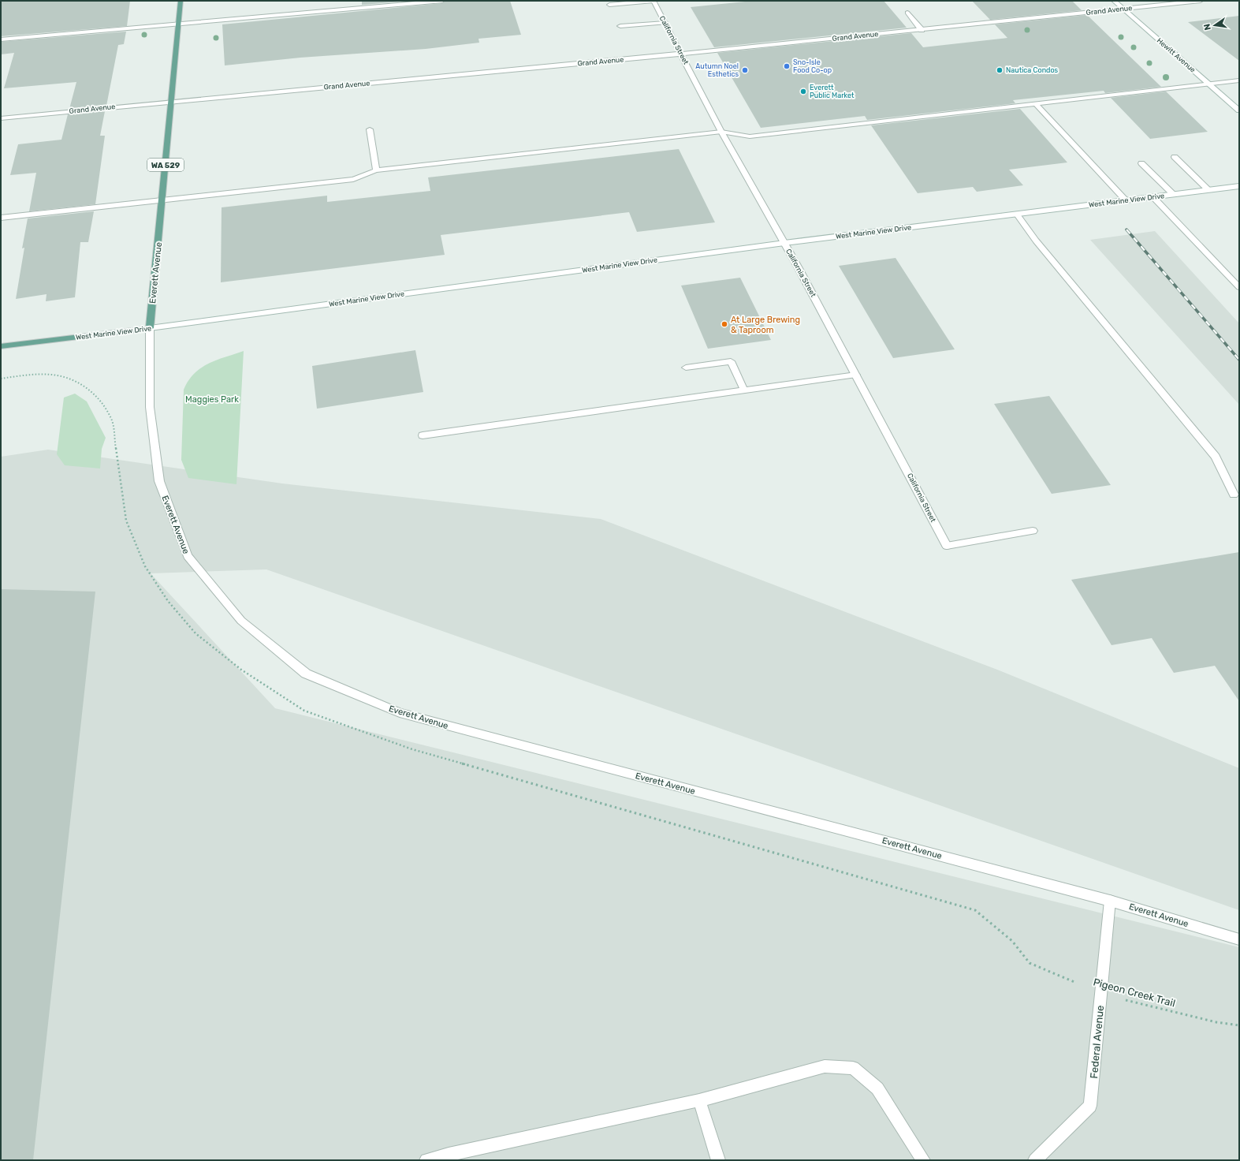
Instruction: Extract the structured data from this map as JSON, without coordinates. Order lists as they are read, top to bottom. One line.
{"streets":{"main road":["WA 529","West Marine View Drive","Everett Avenue"],"street":["Grand Avenue","California Street","Hewitt Avenue","Federal Avenue"],"path":["Pigeon Creek Trail"]},"crossings":[["Grand Avenue","California Street"],["Grand Avenue","Hewitt Avenue"],["Grand Avenue","Everett Avenue"],["California Street","West Marine View Drive"],["West Marine View Drive","Everett Avenue"],["Everett Avenue","Federal Avenue"],["Pigeon Creek Trail","Federal Avenue"]],"parks":["Maggies Park"],"places":["Sno-Isle Food Co-op","Autumn Noel Esthetics","Nautica Condos","Everett Public Market","At Large Brewing & Taproom"],"north":"left"}
